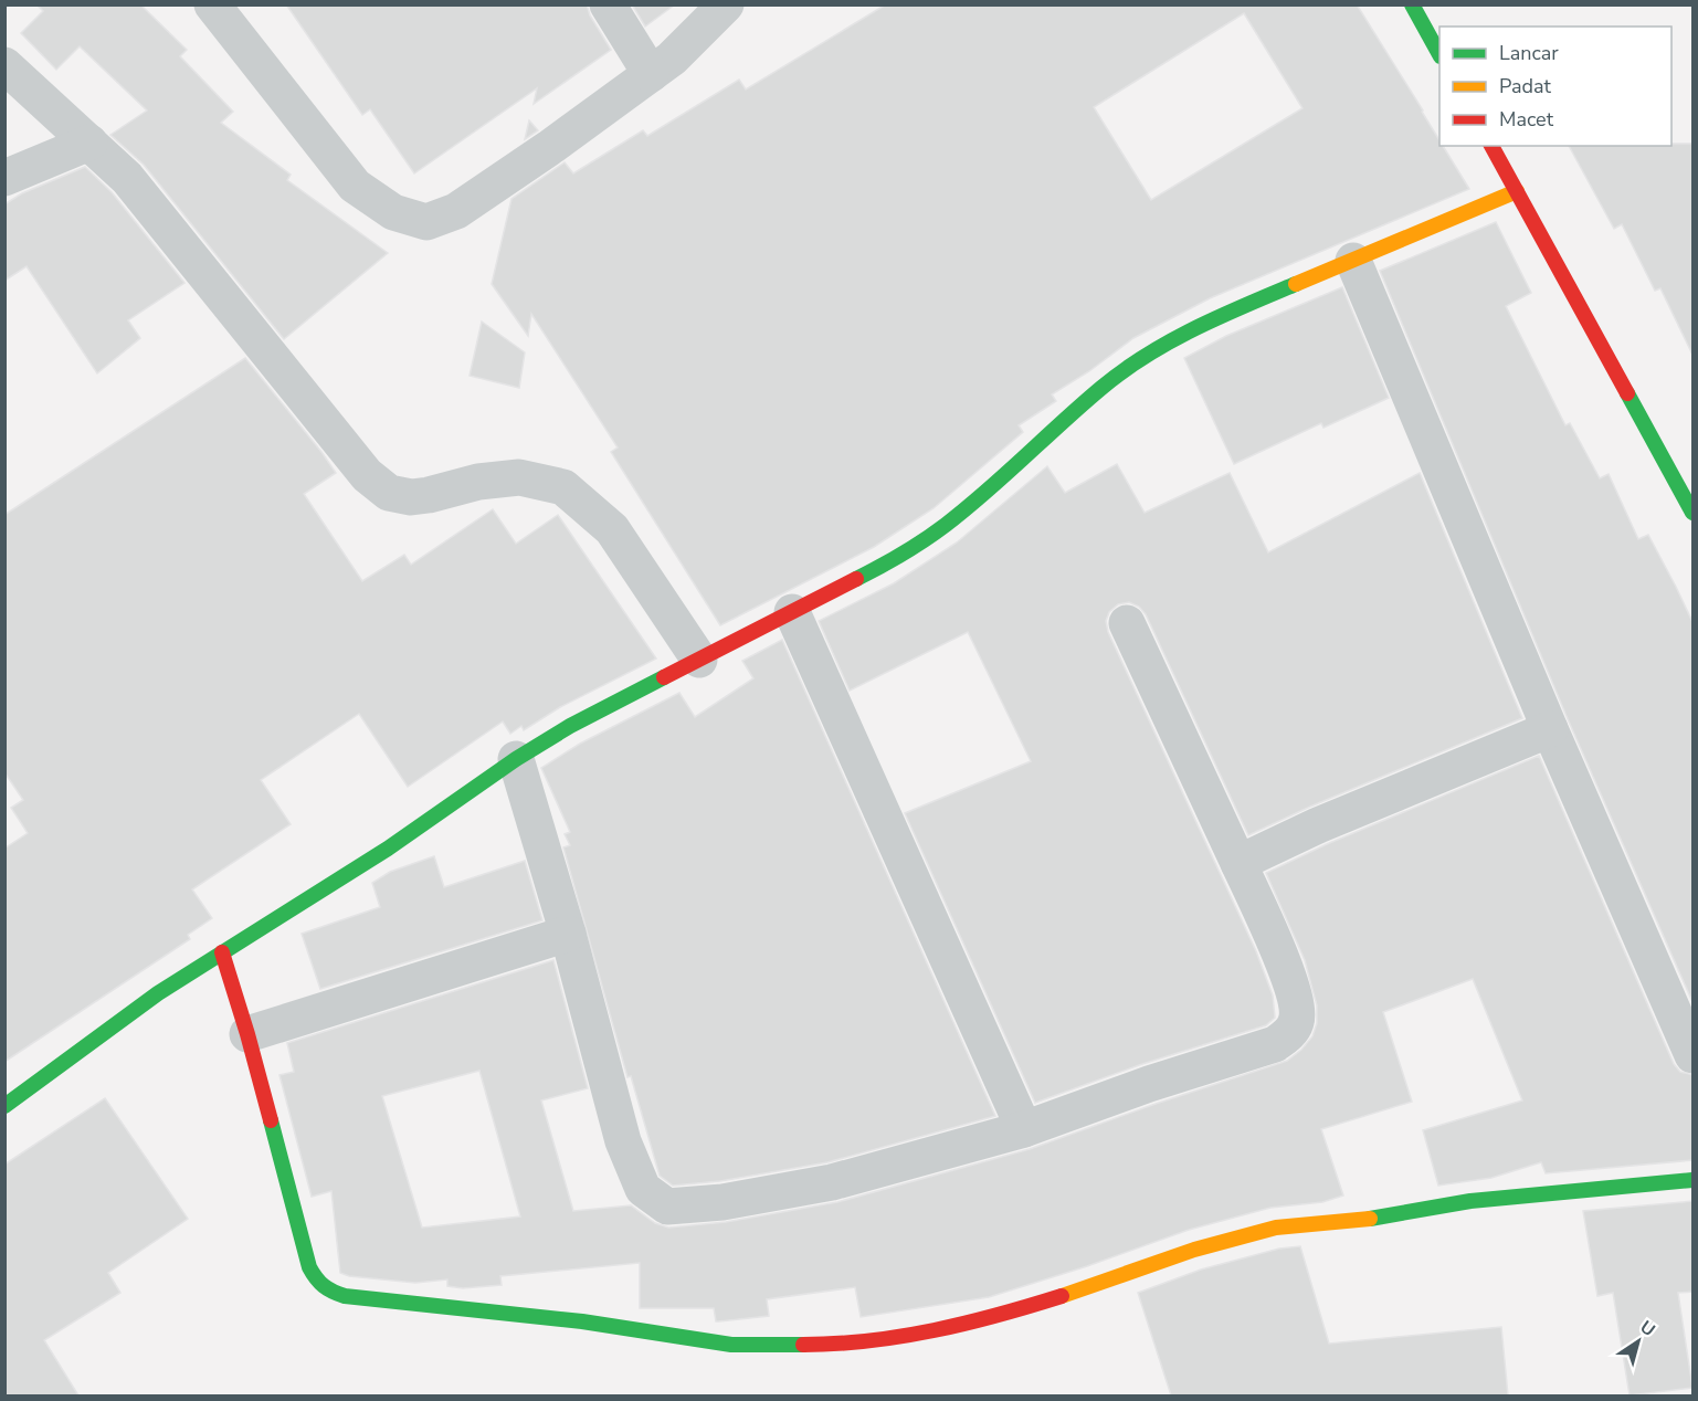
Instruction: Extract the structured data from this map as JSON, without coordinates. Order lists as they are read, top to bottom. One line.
{"legend":["Lancar","Padat","Macet"],"north":"top right"}
